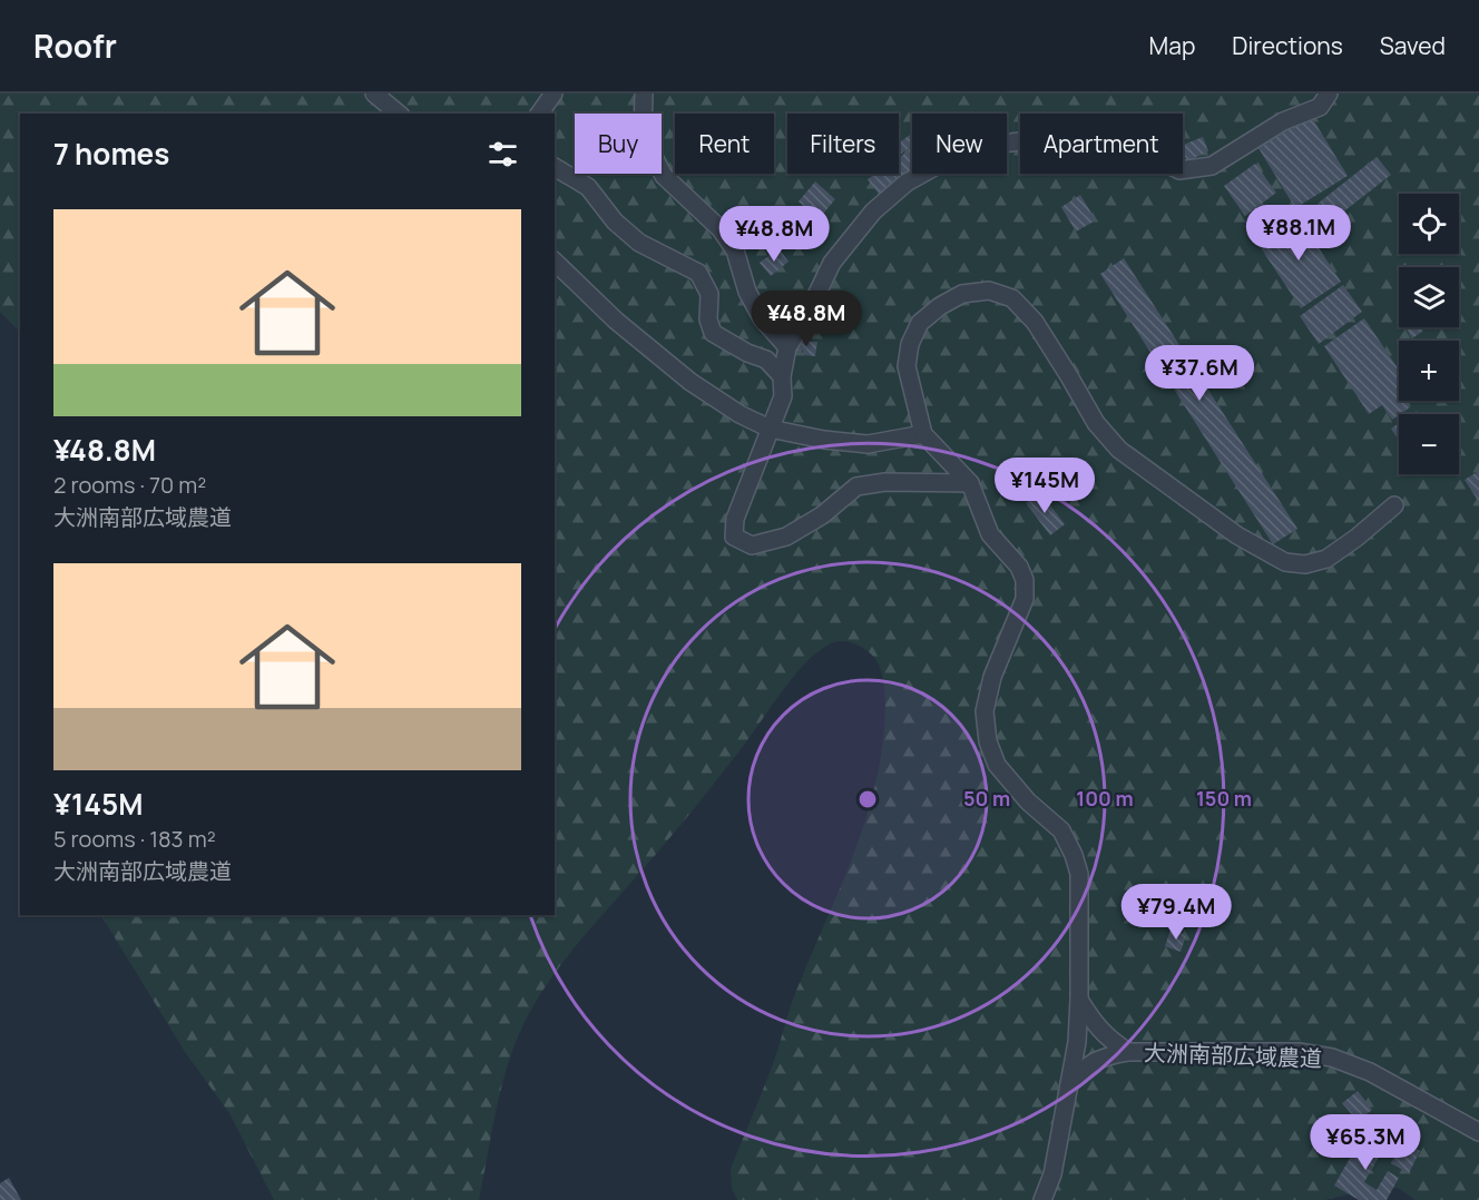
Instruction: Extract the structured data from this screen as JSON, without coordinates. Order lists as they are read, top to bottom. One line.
{"streets":{"street":["大洲南部広域農道"]},"page":{"header":"Roofr","nav":["Map","Directions","Saved"],"chip":["Buy","Rent","Filters","New","Apartment"],"heading":"7 homes","map_buttons":["+","−"],"list":[{"name":"¥48.8M","note":"2 rooms · 70 m² · 大洲南部広域農道"},{"name":"¥145M","note":"5 rooms · 183 m² · 大洲南部広域農道"}],"price":["¥88.1M","¥48.8M","¥48.8M","¥37.6M","¥145M","¥79.4M","¥65.3M"]},"rings":["50 m","100 m","150 m"]}
